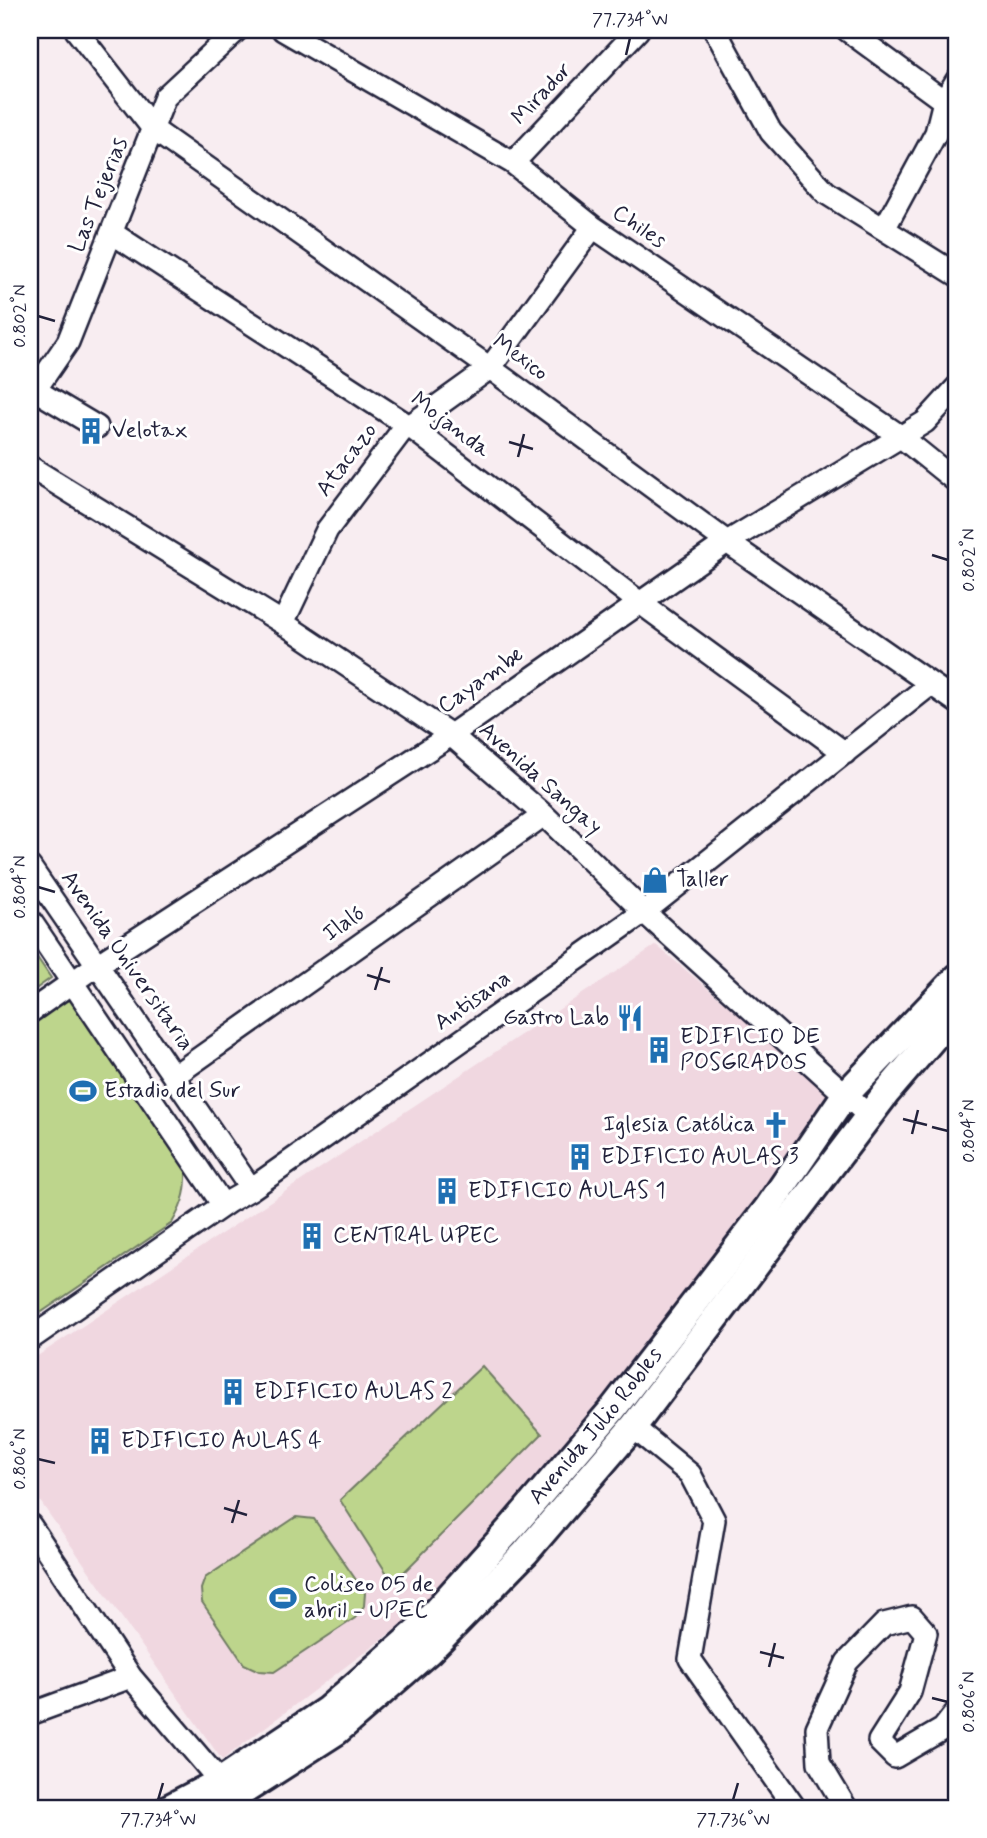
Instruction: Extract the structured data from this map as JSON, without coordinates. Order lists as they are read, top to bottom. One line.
{"streets":{"main road":["Avenida Julio Robles"],"street":["Mirador","Las Tejerias","Chiles","Mexico","Mojanda","Atacazo","Cayambe","Avenida Sangay","Ilaló","Avenida Universitaria","Antisana"]},"crossings":[["Mirador","Chiles"],["Las Tejerias","Mexico"],["Las Tejerias","Mojanda"],["Chiles","Atacazo"],["Chiles","Cayambe"],["Mexico","Atacazo"],["Mexico","Cayambe"],["Mexico","Antisana"],["Mojanda","Atacazo"],["Mojanda","Cayambe"],["Mojanda","Antisana"],["Atacazo","Avenida Sangay"],["Cayambe","Avenida Sangay"],["Cayambe","Avenida Universitaria"],["Avenida Sangay","Ilaló"],["Avenida Sangay","Antisana"],["Avenida Sangay","Avenida Julio Robles"],["Ilaló","Avenida Universitaria"],["Avenida Universitaria","Antisana"]],"places":{"building":["Velotax","EDIFICIO DE POSGRADOS","EDIFICIO AULAS 3","EDIFICIO AULAS 1","CENTRAL UPEC","EDIFICIO AULAS 2","EDIFICIO AULAS 4"],"shop":["Taller"],"restaurant":["Gastro Lab"],"sports":["Estadio del Sur","Coliseo 05 de abril - UPEC"],"church":["Iglesia Católica"]},"coordinates":["77.734°W","0.802°N","0.804°N","0.806°N","77.736°W"]}
